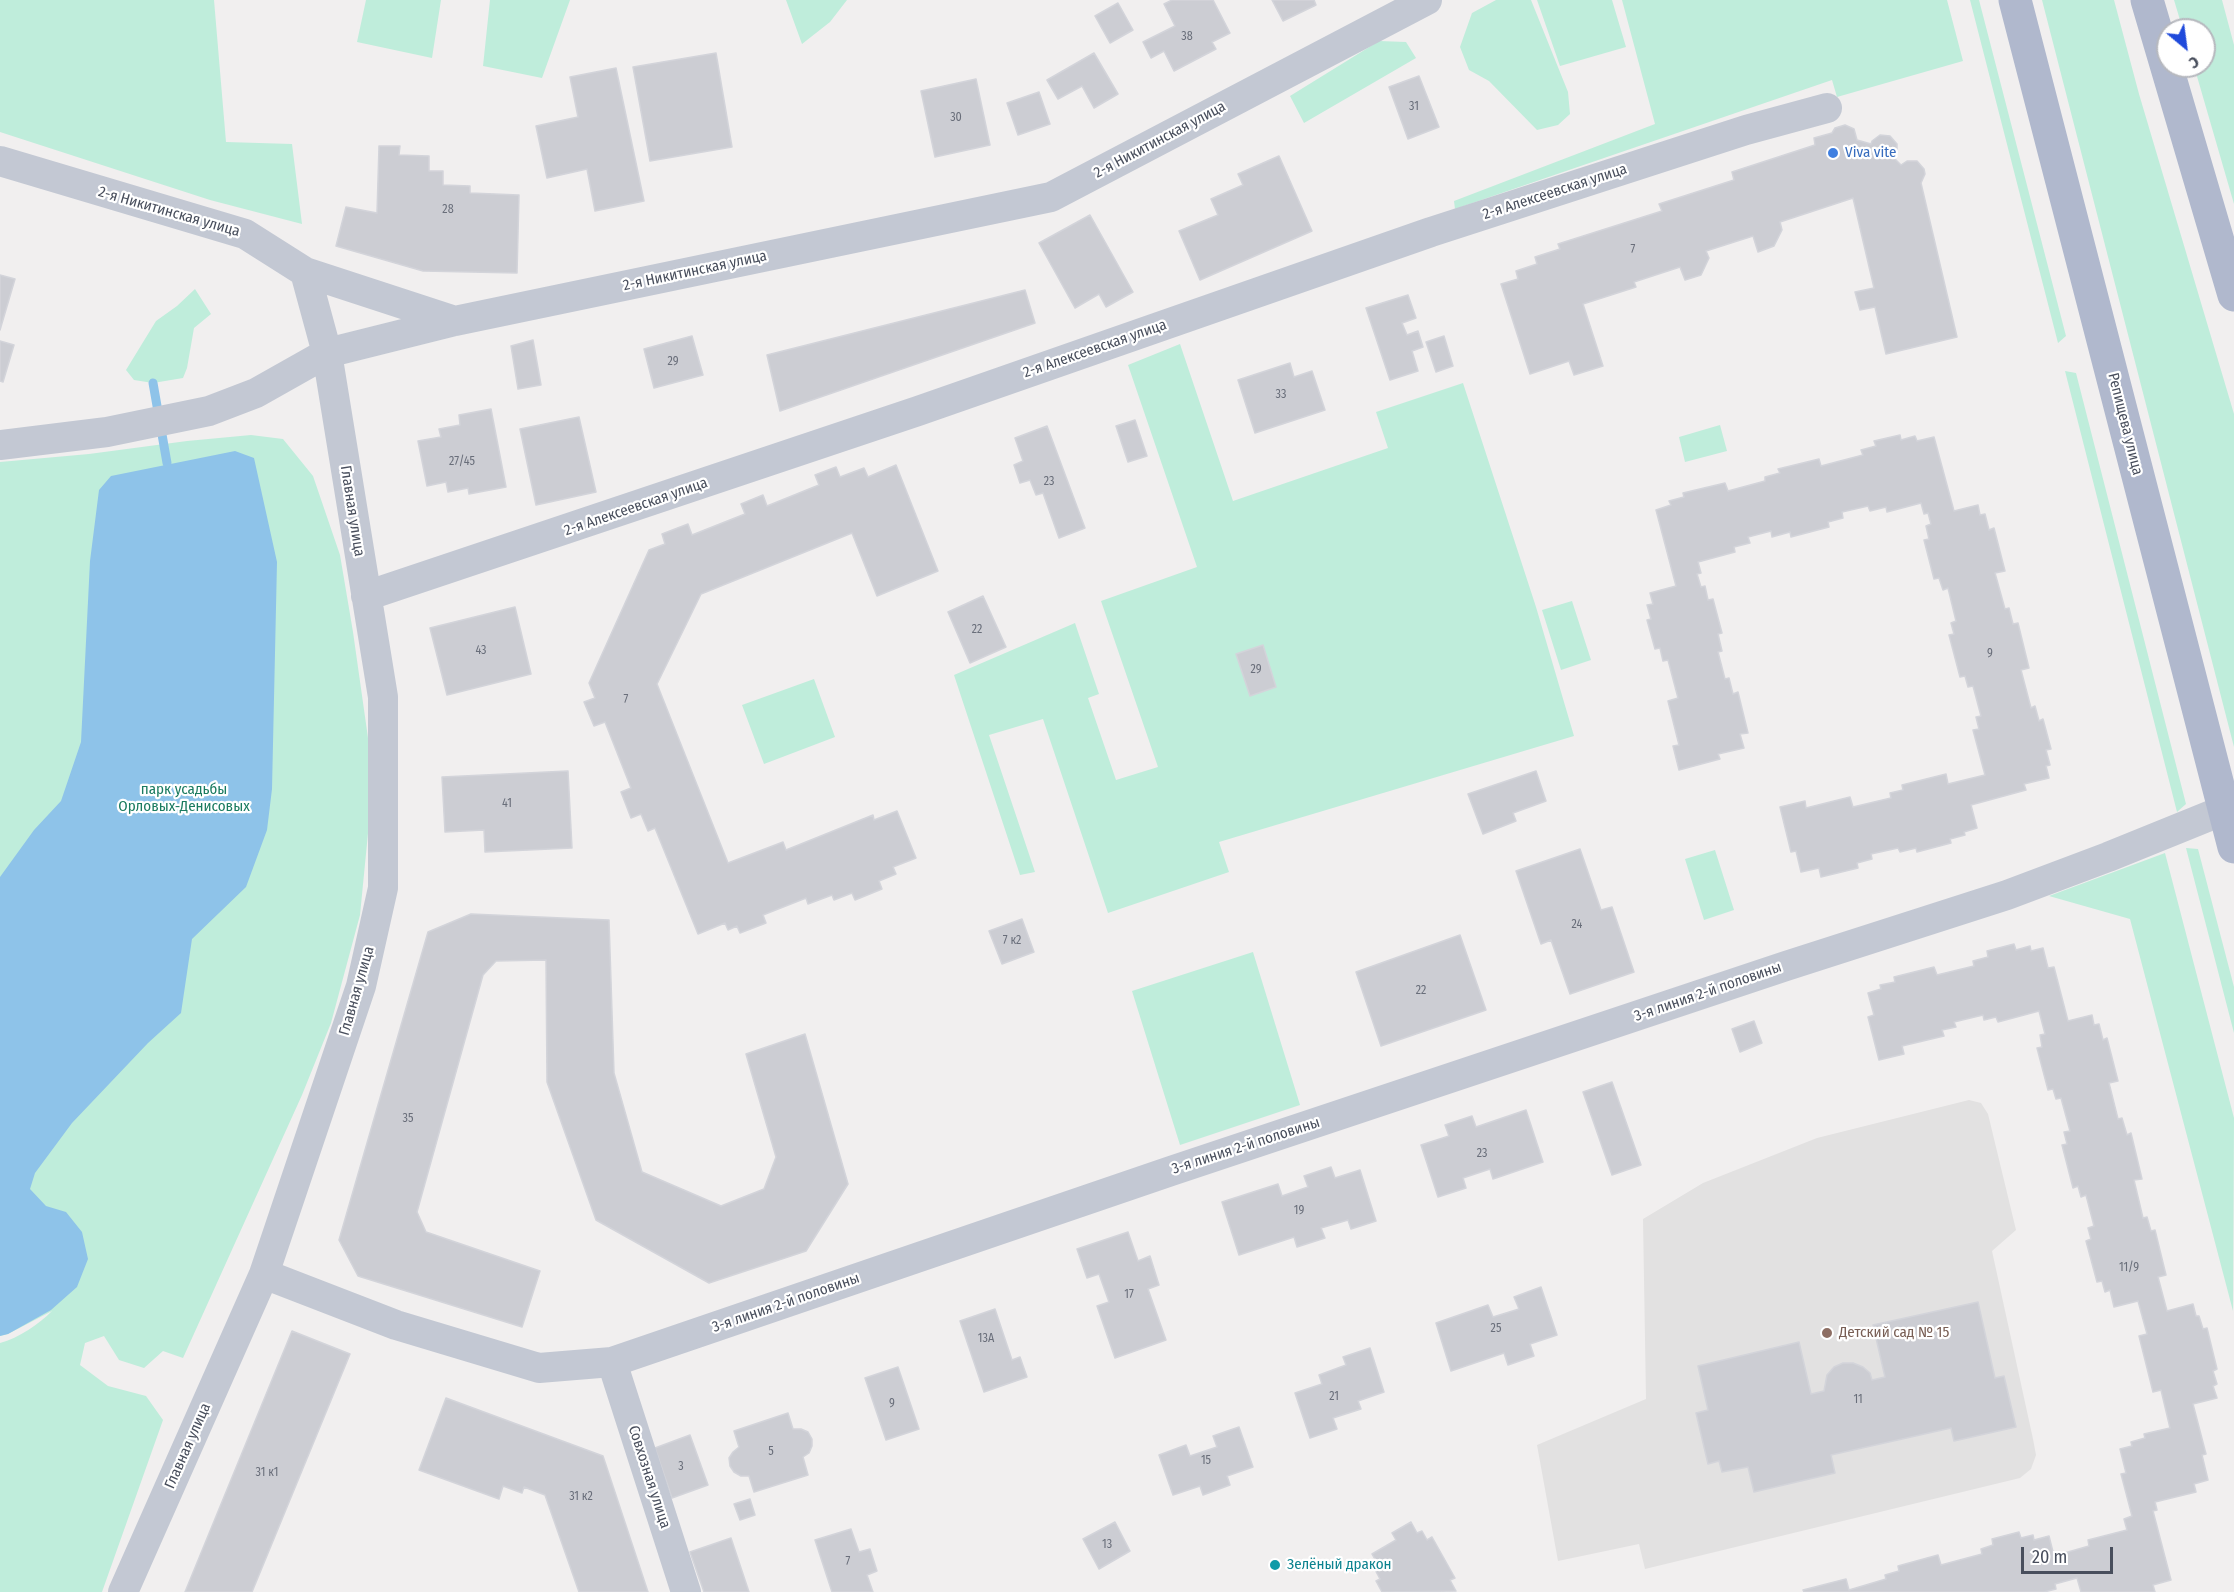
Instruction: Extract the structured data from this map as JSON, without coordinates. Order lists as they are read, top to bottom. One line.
{"streets":{"main road":["Репищева улица"],"street":["2-я Никитинская улица","2-я Алексеевская улица","Главная улица","3-я линия 2-й половины","Совхозная улица"]},"crossings":[["2-я Никитинская улица","Главная улица"],["2-я Алексеевская улица","Главная улица"],["Репищева улица","3-я линия 2-й половины"],["Главная улица","3-я линия 2-й половины"],["3-я линия 2-й половины","Совхозная улица"]],"parks":["парк усадьбы Орловых-Денисовых"],"places":["Viva vite","Детский сад № 15","Зелёный дракон"],"house_numbers":["38","31","30","28","7","29","33","27/45","23","22","43","9","29","7","41","24","7 к2","22","35","23","19","11/9","17","25","13А","21","11","9","5","15","3","31 к1","31 к2","13","7"],"scale_bar":"20 m","north":"bottom right"}
